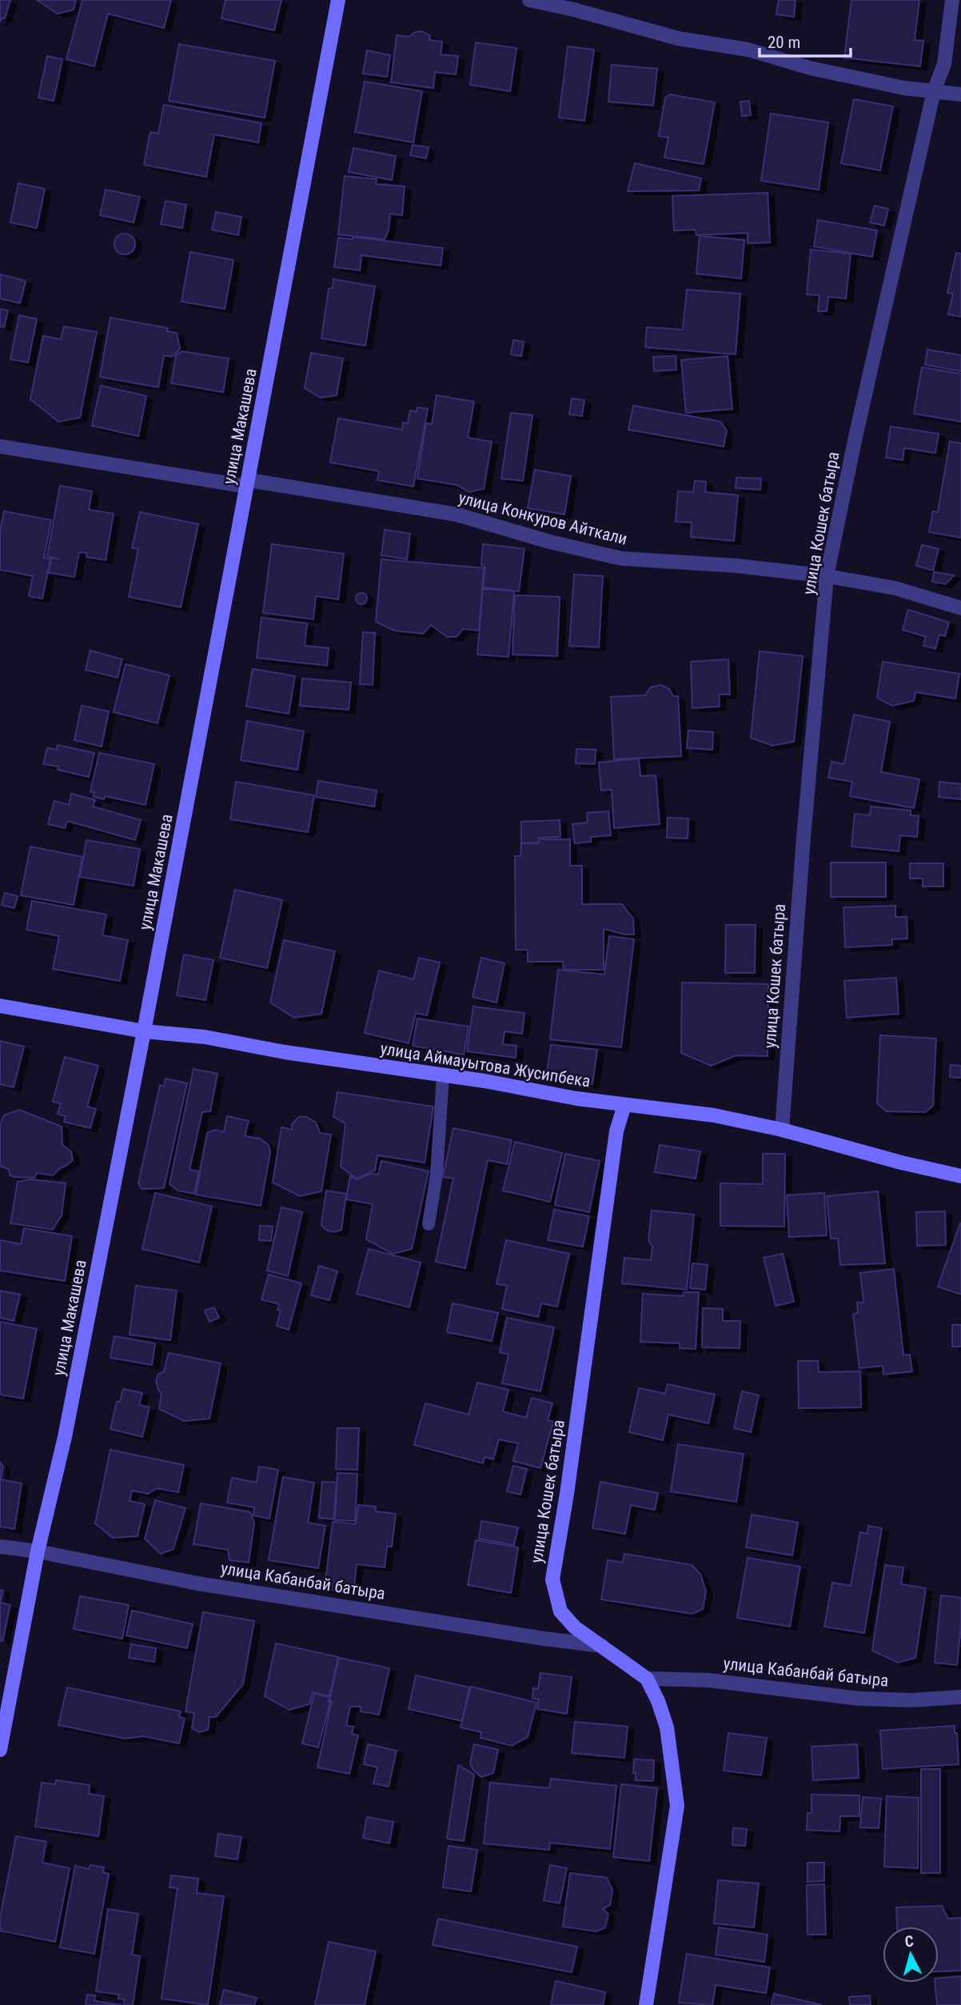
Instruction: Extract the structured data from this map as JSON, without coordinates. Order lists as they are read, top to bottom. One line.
{"streets":{"street":["улица Макашева","улица Конкуров Айткали","улица Кошек батыра","улица Аймауытова Жусипбека","улица Кабанбай батыра"]},"crossings":[["улица Макашева","улица Конкуров Айткали"],["улица Макашева","улица Аймауытова Жусипбека"],["улица Макашева","улица Кабанбай батыра"],["улица Конкуров Айткали","улица Кошек батыра"],["улица Кошек батыра","улица Аймауытова Жусипбека"],["улица Кошек батыра","улица Кабанбай батыра"]],"scale_bar":"20 m","north":"top"}
